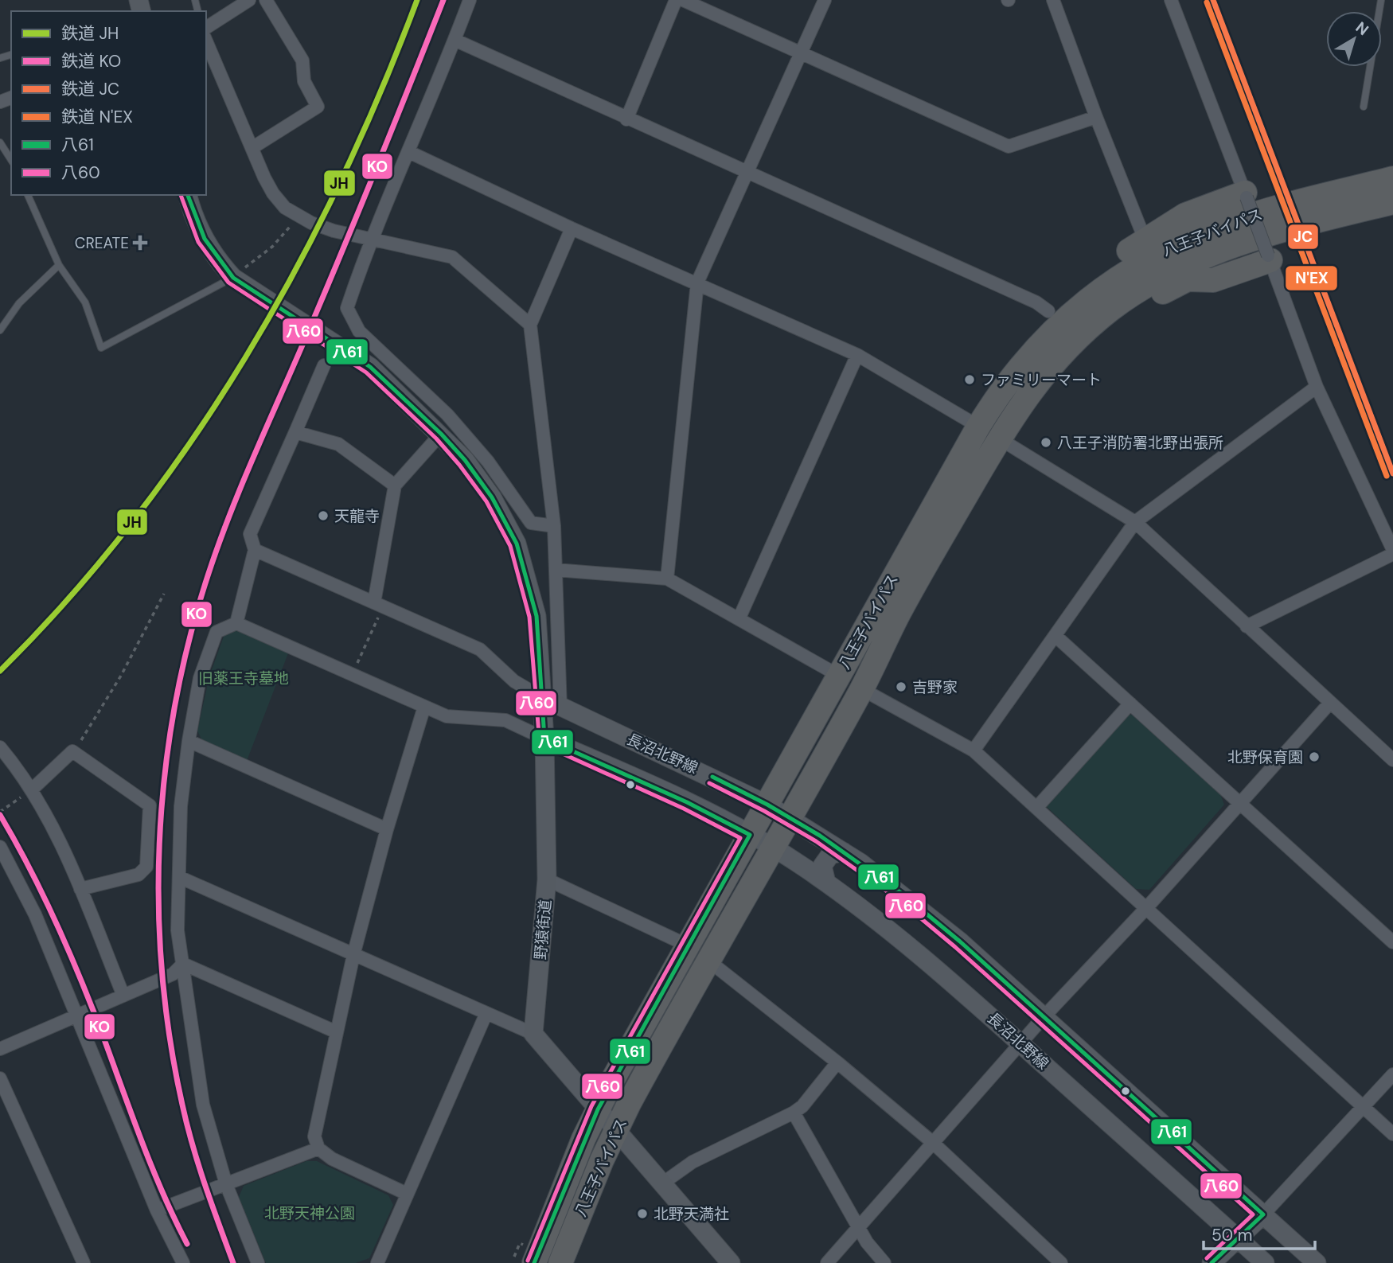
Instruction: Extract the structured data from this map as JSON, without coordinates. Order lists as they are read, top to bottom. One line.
{"streets":{"highway":["八王子バイパス"],"main road":["長沼北野線","野猿街道"]},"crossings":[["八王子バイパス","長沼北野線"],["長沼北野線","野猿街道"]],"parks":["旧薬王寺墓地","北野天神公園"],"places":{"health":["CREATE"],"other":["ファミリーマート","八王子消防署北野出張所","天龍寺","吉野家","北野保育園","北野天満社"]},"lines":["rail line JH","rail line KO","rail line JC","rail line N'EX","transit line 八61","transit line 八60"],"legend":["鉄道 JH","鉄道 KO","鉄道 JC","鉄道 N'EX","八61","八60"],"scale_bar":"50 m","north":"top right"}
